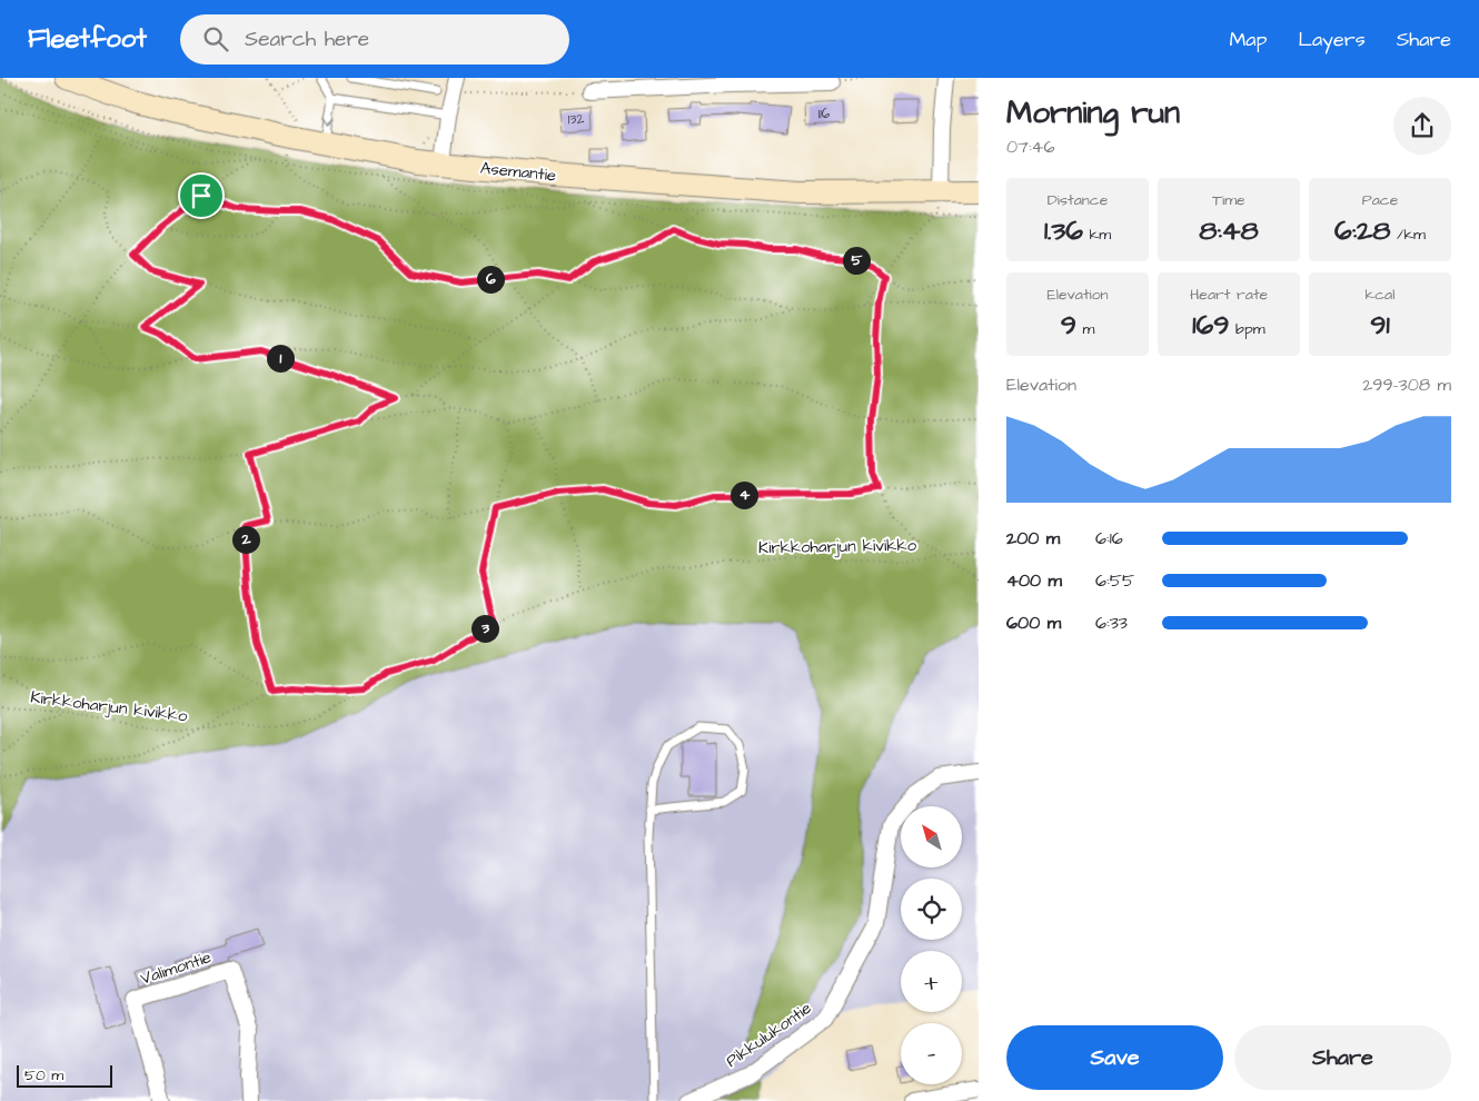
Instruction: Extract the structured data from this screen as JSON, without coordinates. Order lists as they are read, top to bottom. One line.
{"streets":{"main road":["Asemantie"],"street":["Valimontie","Pikkulukontie"],"path":["Kirkkoharjun kivikko"]},"house_numbers":["116","132"],"scale_bar":"50 m","north":"top left","page":{"header":"Fleetfoot","search":"Search here","nav":["Map","Layers","Share"],"heading":["Morning run","07:46"],"stats":[["Distance","1.36 km"],["Time","8:48"],["Pace","6:28 /km"],["Elevation","9 m"],["Heart rate","169 bpm"],["kcal","91"]],"pins":["5","6","1","4","2","3"],"chart":["Elevation","299–308 m"],"list":[{"name":"200 m","note":"6:16"},{"name":"400 m","note":"6:55"},{"name":"600 m","note":"6:33"}],"map_buttons":["+","−"],"buttons":["Save","Share"],"scale":"50 m"}}
